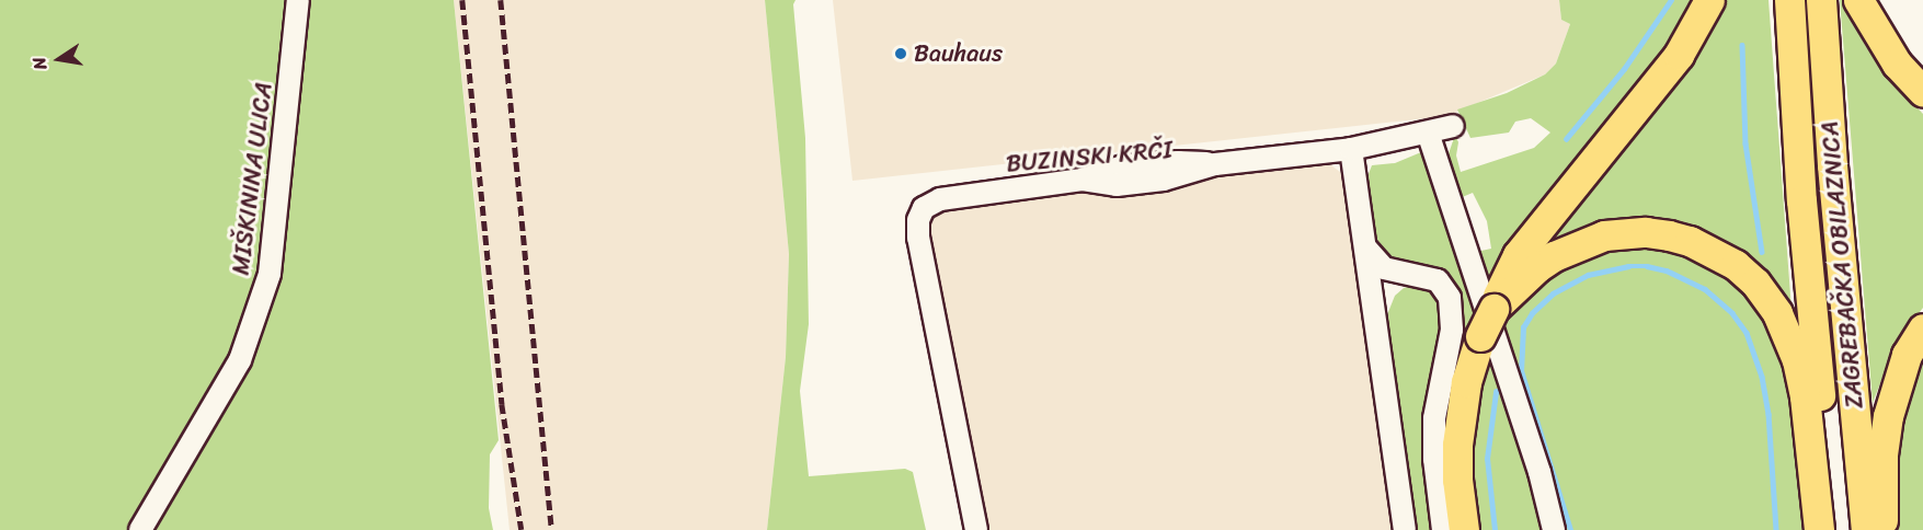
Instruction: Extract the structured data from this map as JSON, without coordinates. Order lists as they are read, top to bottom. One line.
{"streets":{"highway":["ZAGREBAČKA OBILAZNICA"],"street":["BUZINSKI KRČI","MIŠKININA ULICA"]},"places":["Bauhaus"],"north":"left"}
